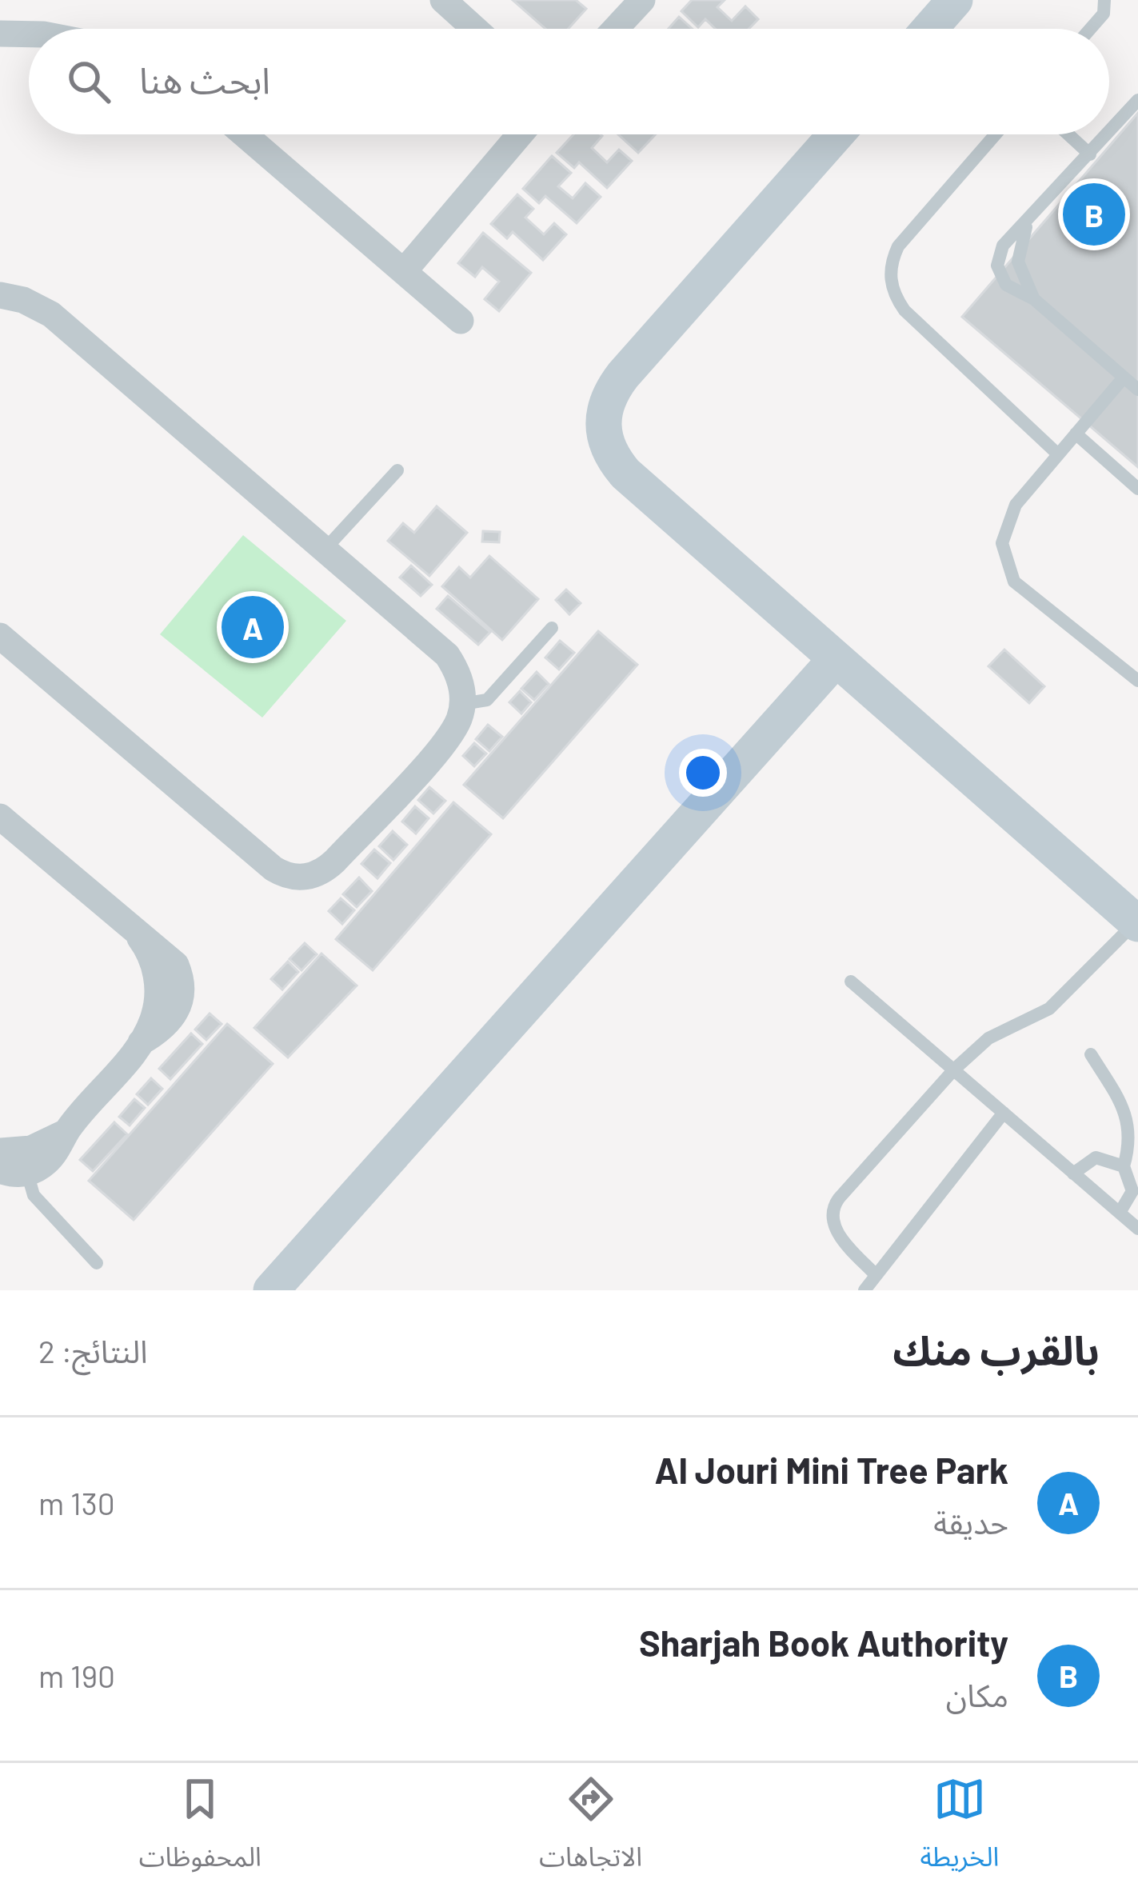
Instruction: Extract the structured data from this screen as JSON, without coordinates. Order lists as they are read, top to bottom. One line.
{"page":{"search":"ابحث هنا","pins":["B","A"],"heading":["بالقرب منك","النتائج: 2"],"list":[{"mark":"A","name":"Al Jouri Mini Tree Park","note":"حديقة","value":"130 m"},{"mark":"B","name":"Sharjah Book Authority","note":"مكان","value":"190 m"}],"nav":["الخريطة","الاتجاهات","المحفوظات"]}}
